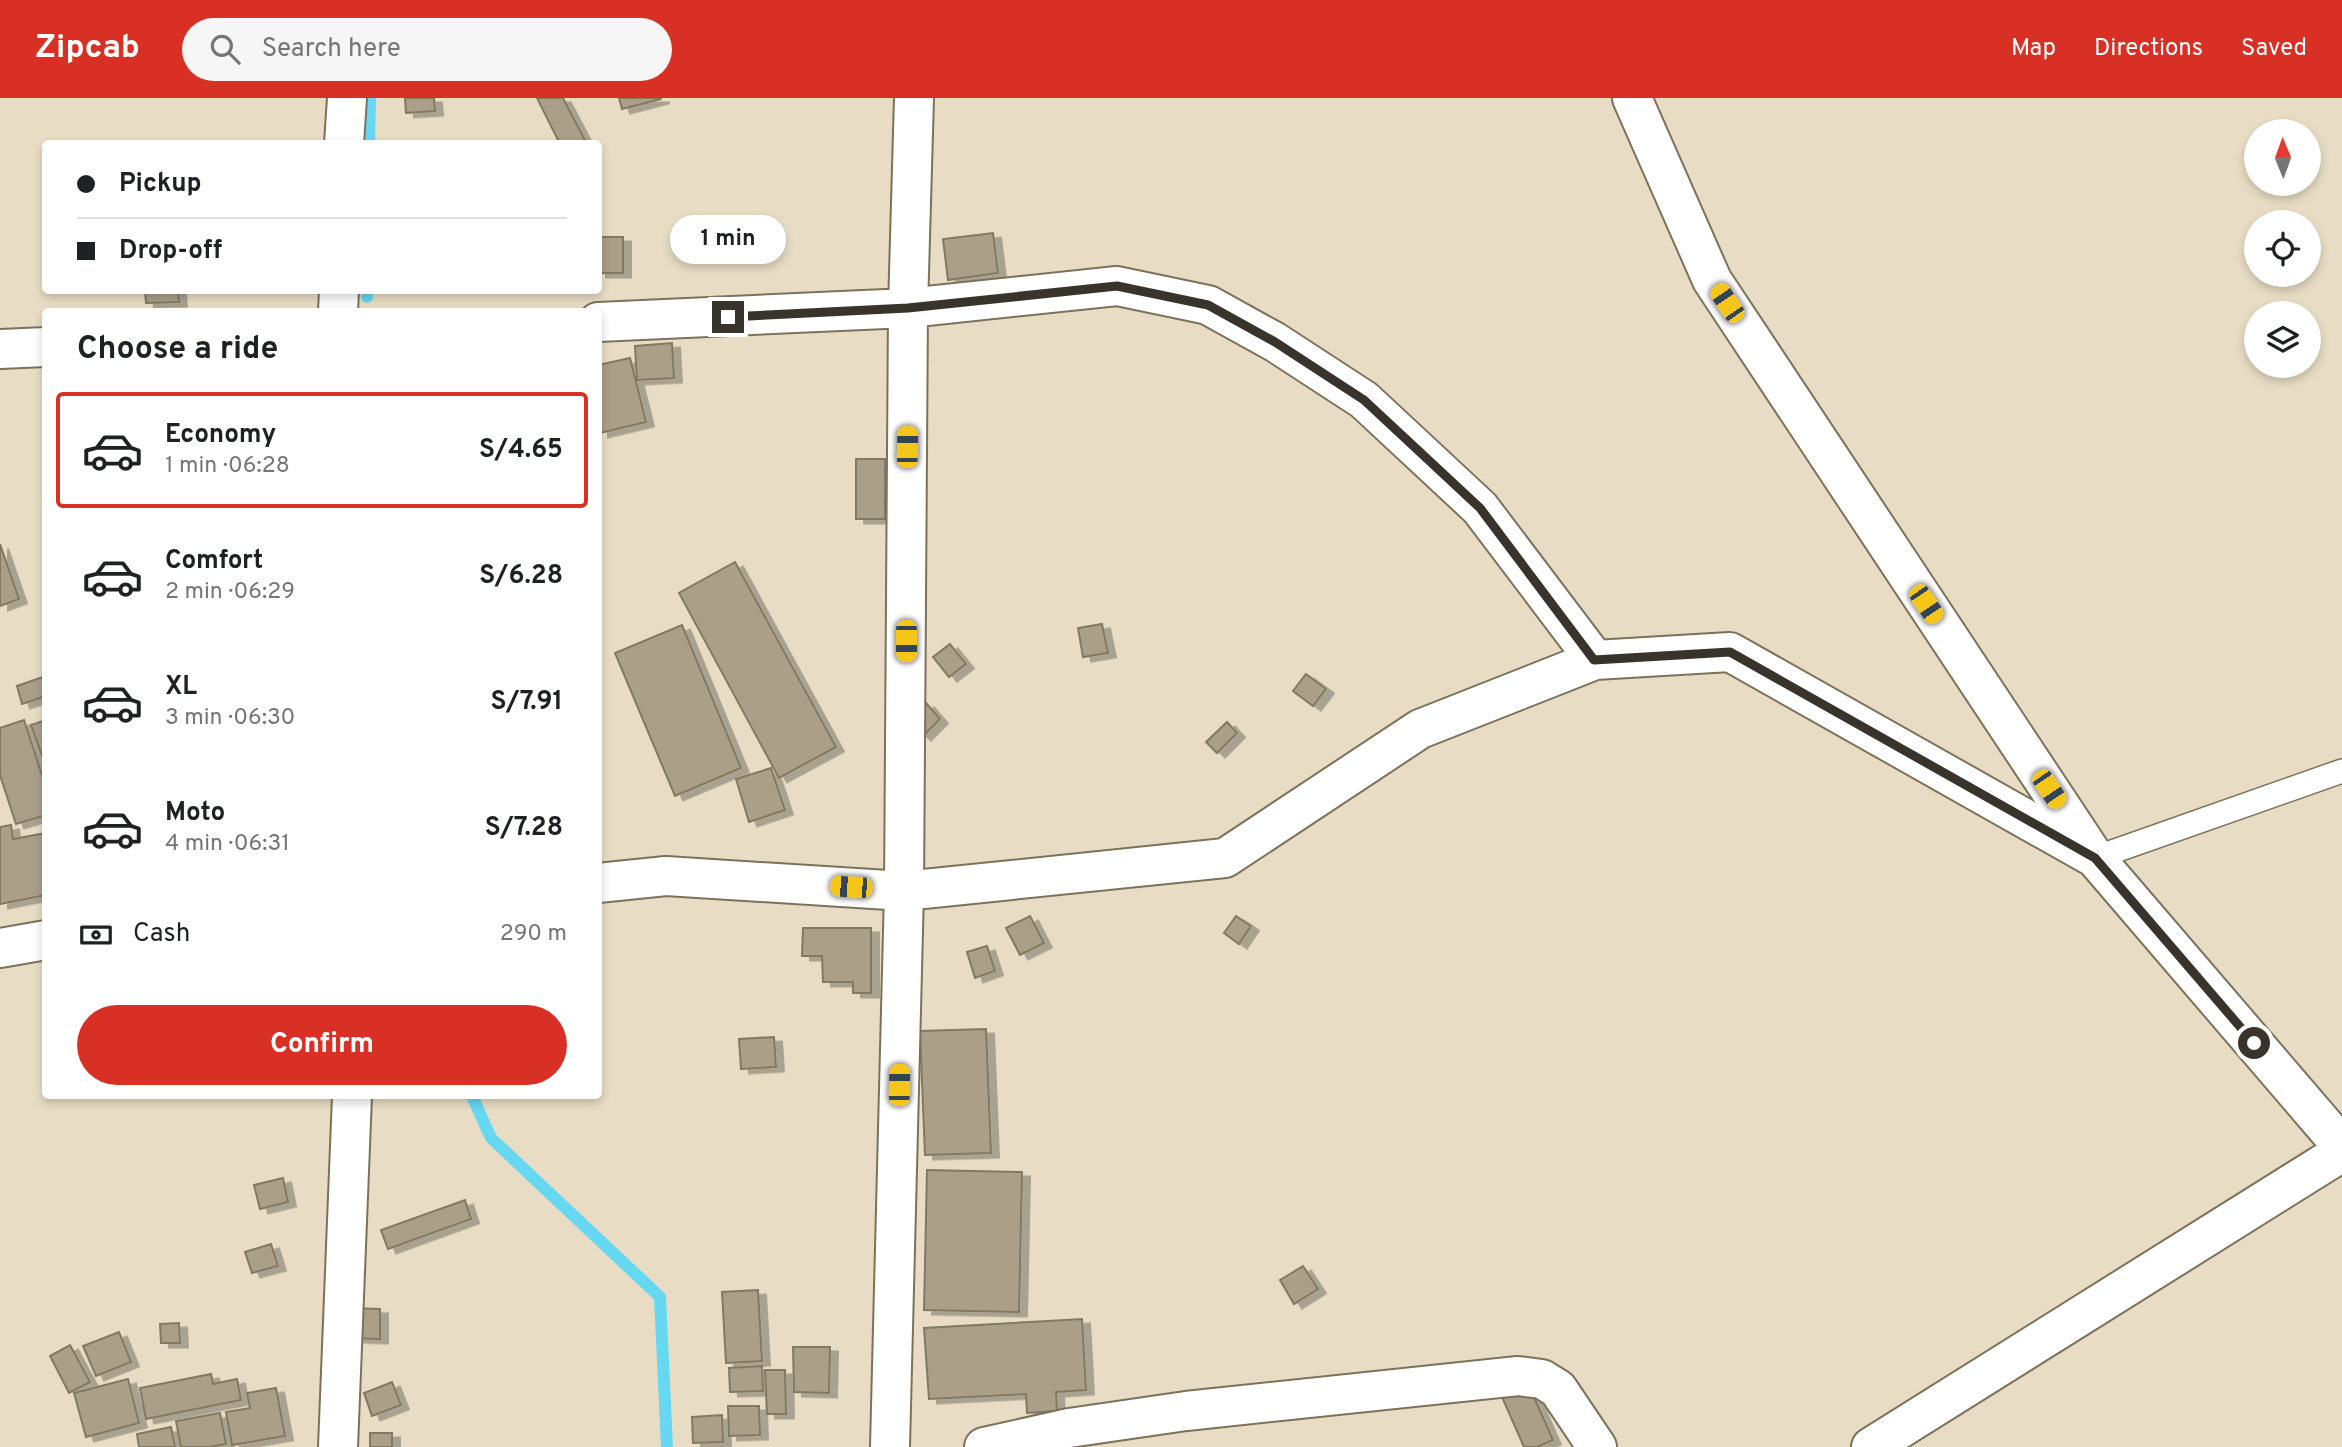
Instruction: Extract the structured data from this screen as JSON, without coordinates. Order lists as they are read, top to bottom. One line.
{"north":"top","page":{"header":"Zipcab","search":"Search here","nav":["Map","Directions","Saved"],"banner":["Pickup","Drop-off"],"bubble":"1 min","heading":"Choose a ride","list":[{"name":"Economy","note":"1 min · 06:28","value":"S/4.65"},{"name":"Comfort","note":"2 min · 06:29","value":"S/6.28"},{"name":"XL","note":"3 min · 06:30","value":"S/7.91"},{"name":"Moto","note":"4 min · 06:31","value":"S/7.28"}],"pay":["Cash","290 m"],"buttons":"Confirm"}}
